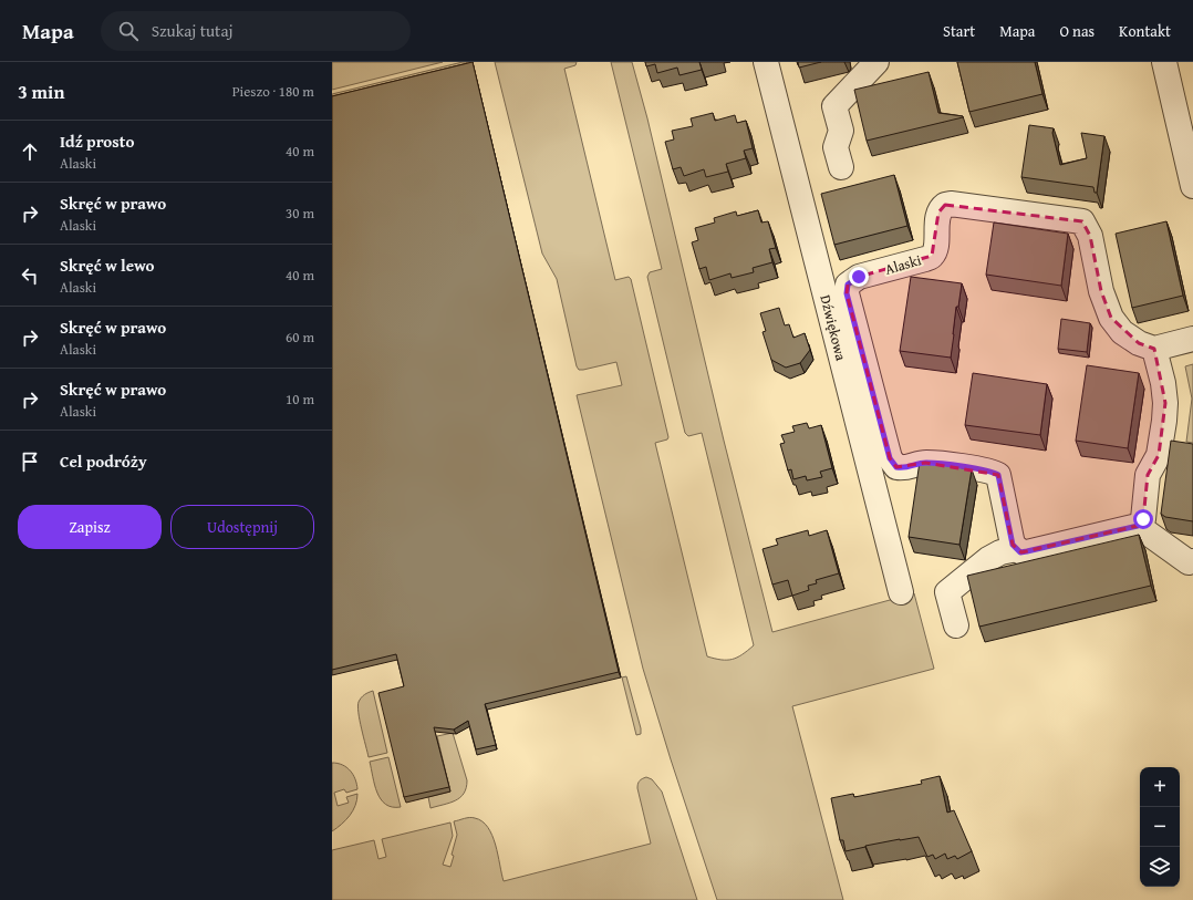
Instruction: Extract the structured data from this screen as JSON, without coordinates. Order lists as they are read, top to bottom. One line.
{"streets":{"street":["Alaski","Dźwiękowa"]},"page":{"header":"Mapa","search":"Szukaj tutaj","nav":["Start","Mapa","O nas","Kontakt"],"heading":["3 min","Pieszo · 180 m"],"list":[["Idź prosto","Alaski","40 m"],["Skręć w prawo","Alaski","30 m"],["Skręć w lewo","Alaski","40 m"],["Skręć w prawo","Alaski","60 m"],["Skręć w prawo","Alaski","10 m"],"Cel podróży"],"buttons":["Zapisz","Udostępnij"],"map_buttons":["+","−"]}}
